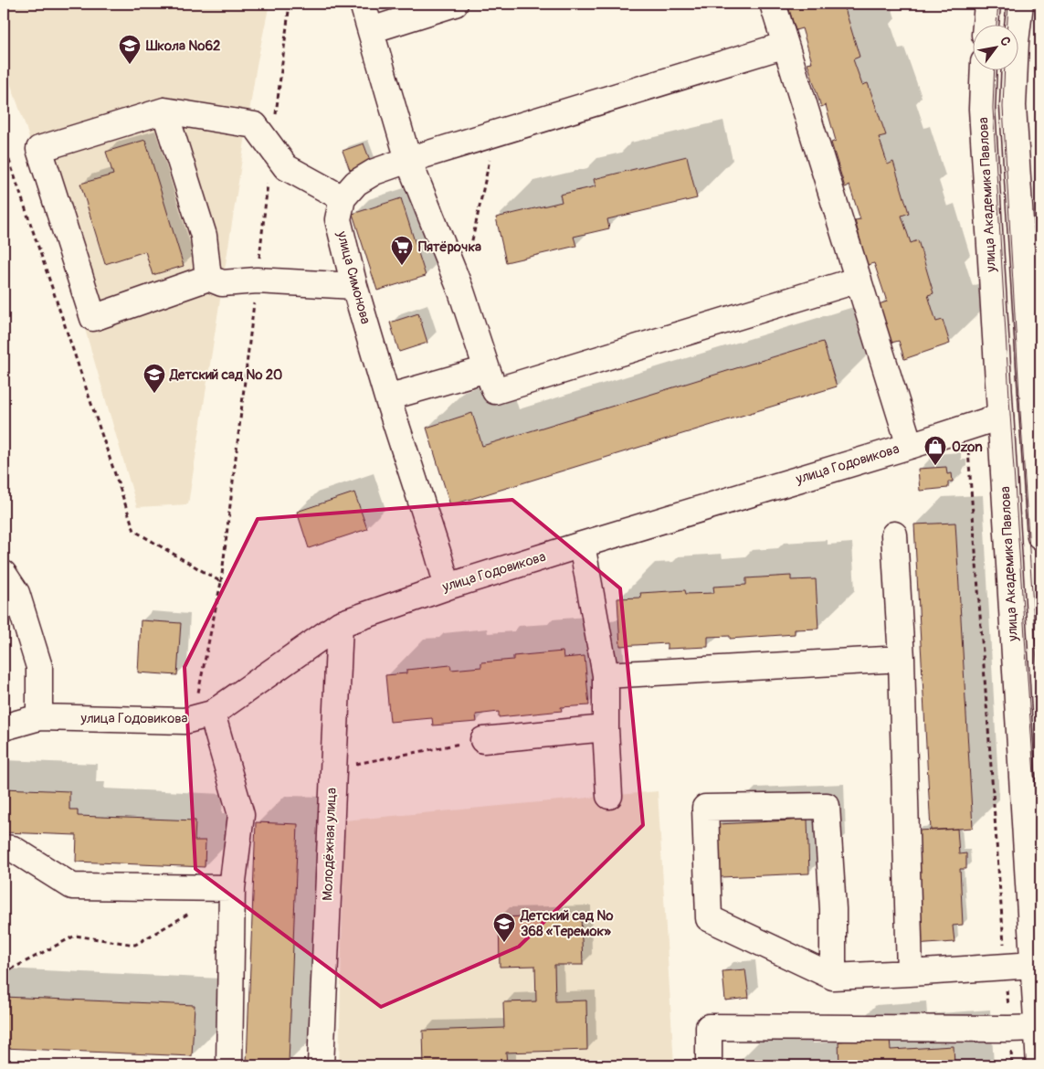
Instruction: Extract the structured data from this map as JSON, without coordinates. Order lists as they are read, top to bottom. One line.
{"streets":{"street":["улица Академика Павлова","улица Симонова","улица Годовикова","Молодёжная улица"]},"crossings":[["улица Академика Павлова","улица Годовикова"],["улица Симонова","улица Годовикова"],["улица Годовикова","Молодёжная улица"]],"places":{"school or university":["Школа №62","Детский сад № 20","Детский сад № 368 «Теремок»"],"supermarket":["Пятёрочка"],"shop":["Ozon"]},"north":"top right"}
